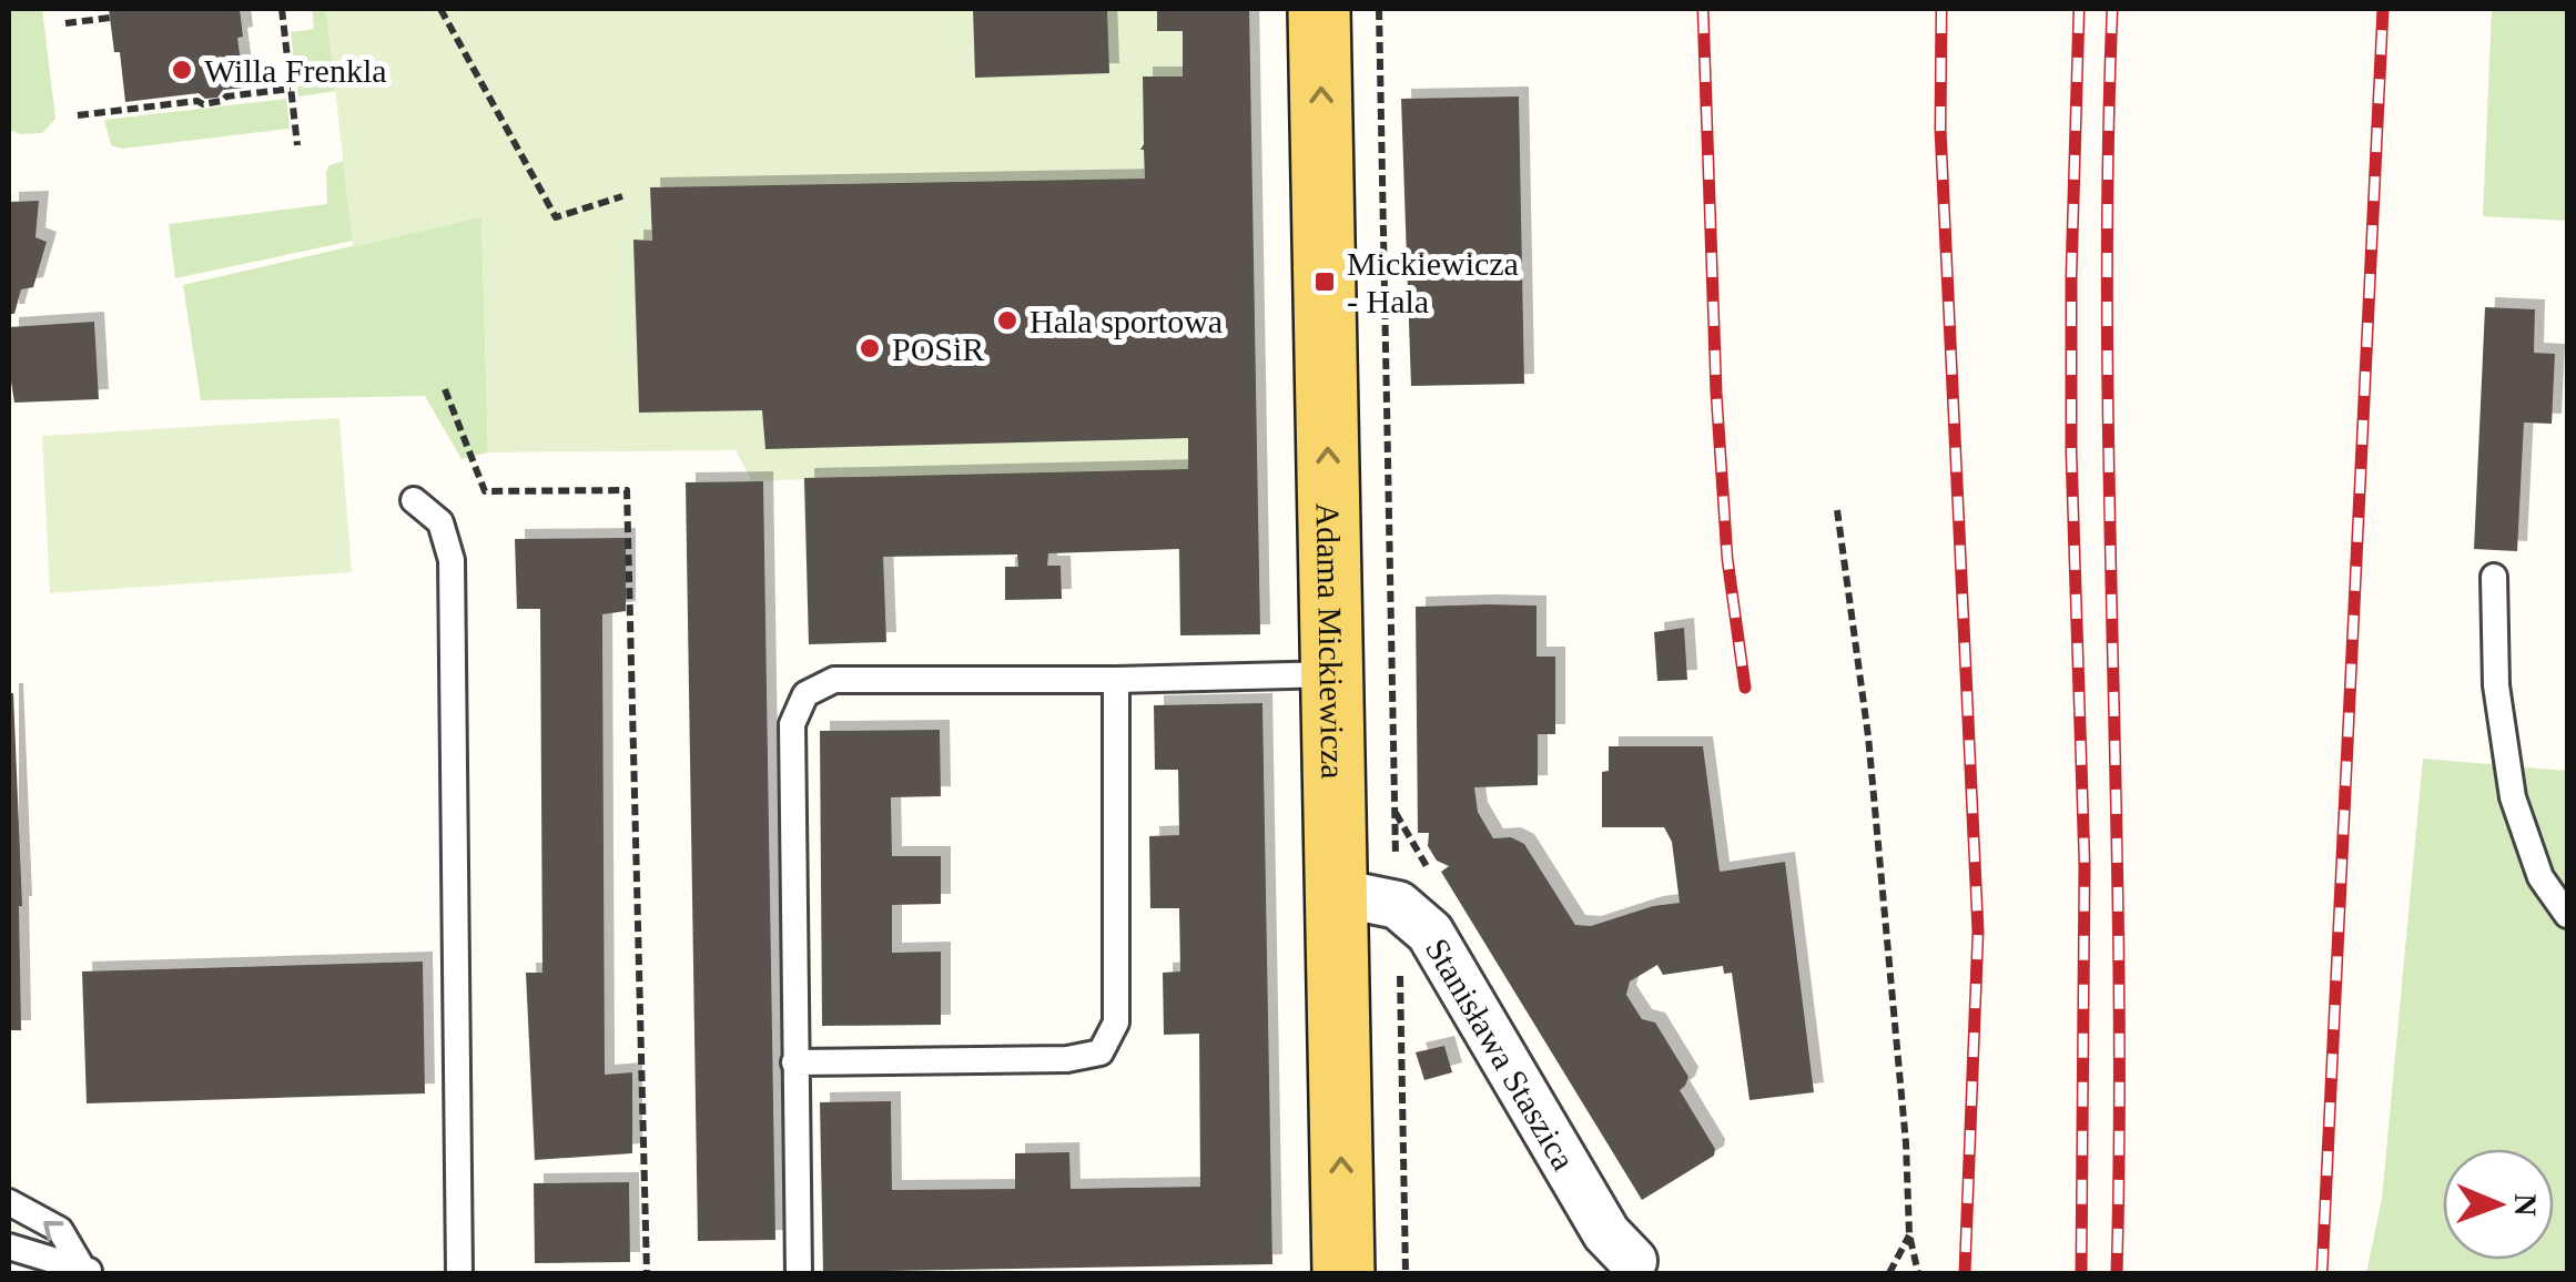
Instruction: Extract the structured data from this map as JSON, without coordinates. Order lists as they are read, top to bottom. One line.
{"streets":{"main road":["Adama Mickiewicza"],"street":["Stanisława Staszica"]},"crossings":[["Adama Mickiewicza","Stanisława Staszica"]],"one_way":["Adama Mickiewicza"],"places":{"other":["Willa Frenkla","Hala sportowa","POSiR"],"transit":["Mickiewicza - Hala"]},"north":"right"}
